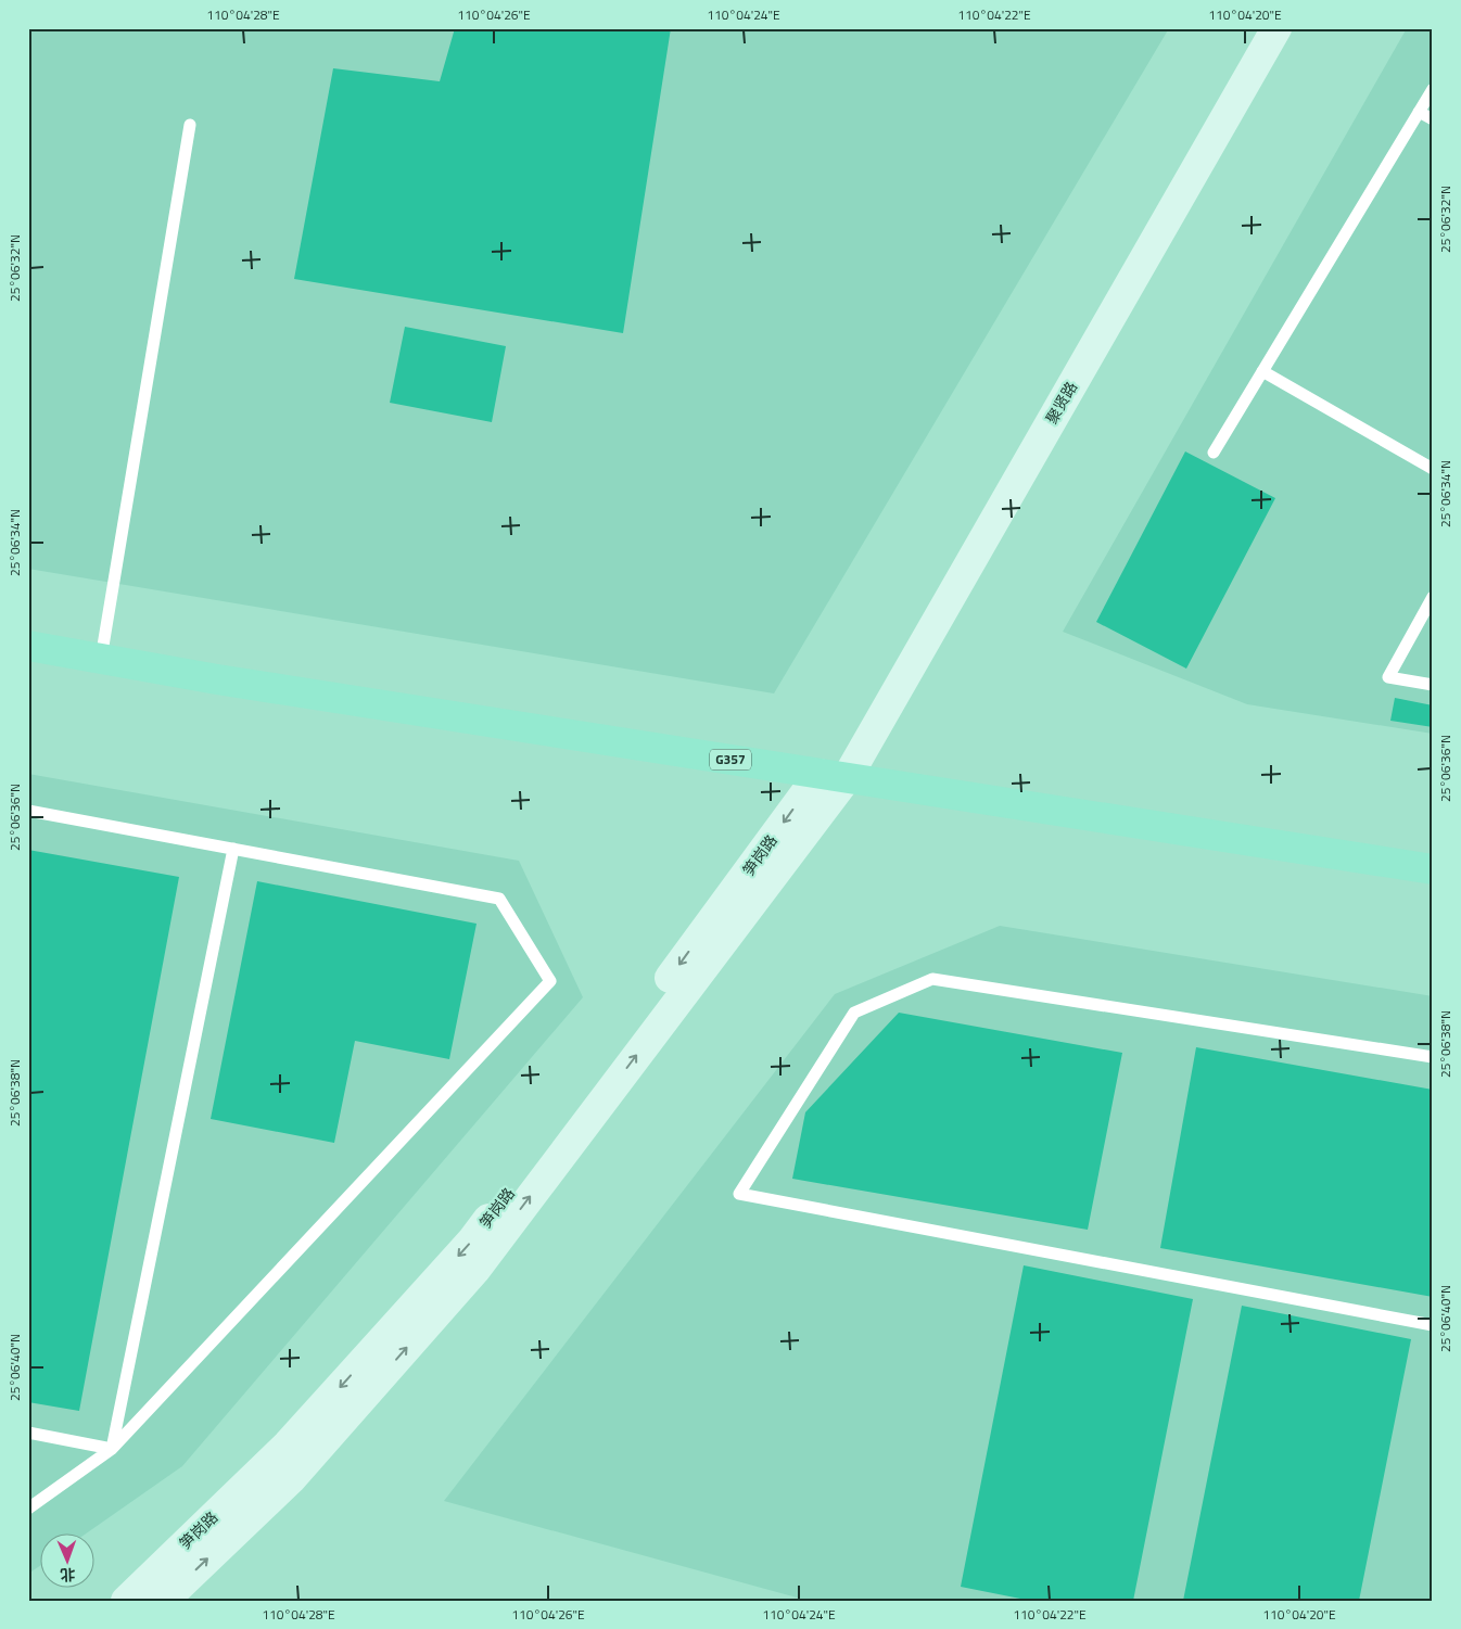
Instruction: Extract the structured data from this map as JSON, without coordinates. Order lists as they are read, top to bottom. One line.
{"streets":{"highway":["G357"],"main road":["聚贤路","笋岗路"]},"crossings":[["聚贤路","G357"],["聚贤路","笋岗路"],["G357","笋岗路"]],"north":"bottom","coordinates":["110°04'28\"E","110°04'26\"E","110°04'24\"E","110°04'22\"E","110°04'20\"E","25°06'32\"N","25°06'34\"N","25°06'36\"N","25°06'38\"N","25°06'40\"N"]}
